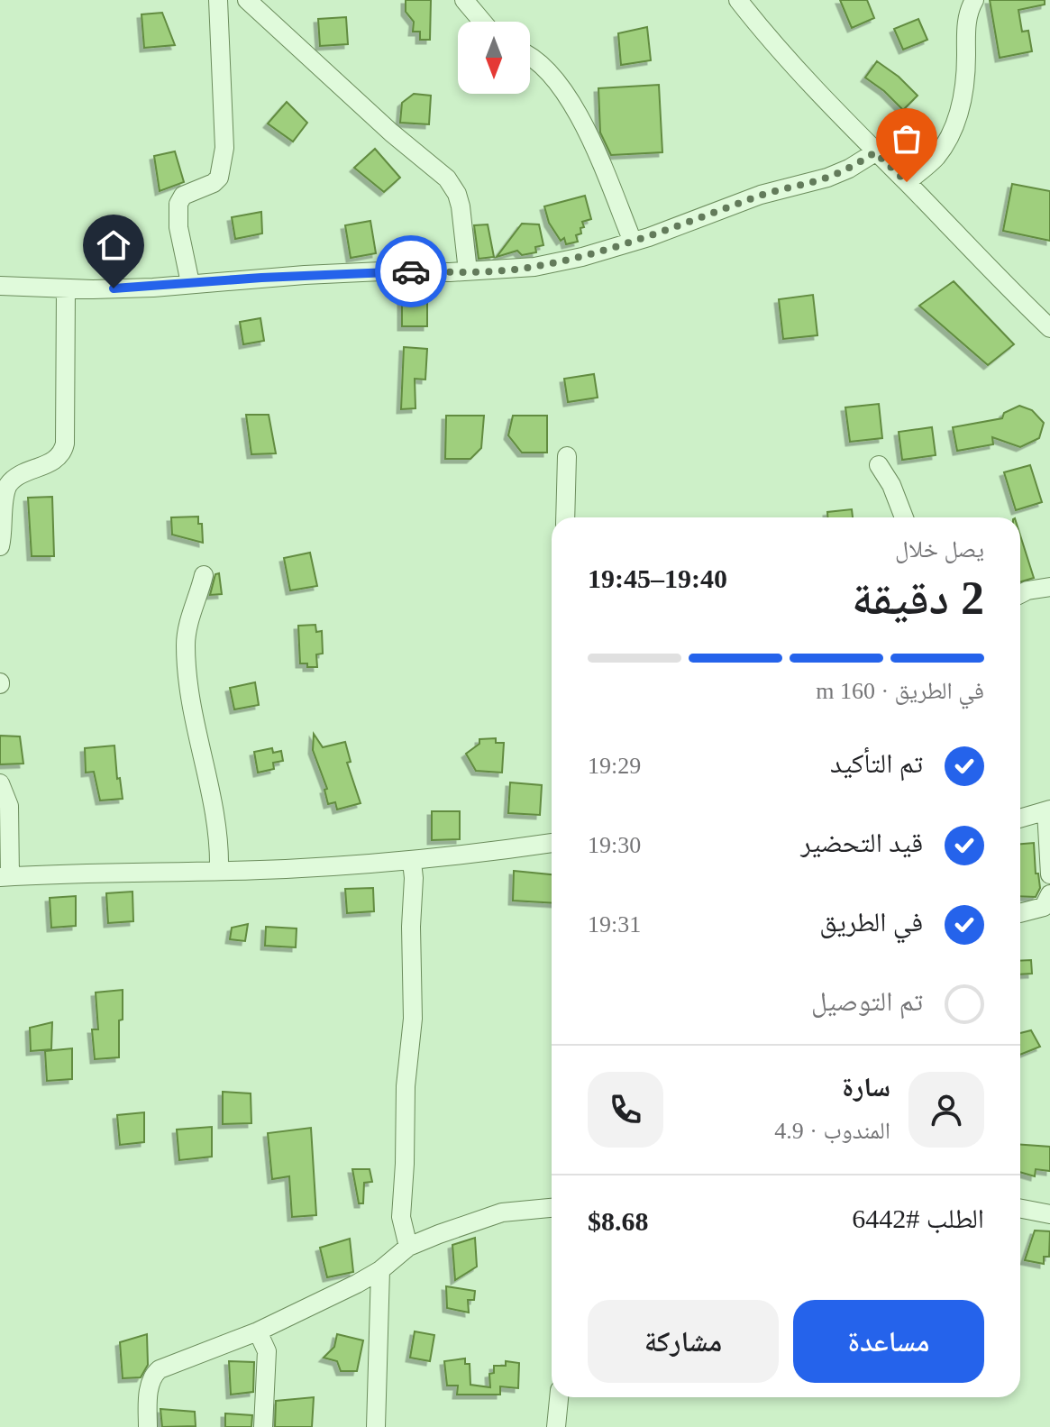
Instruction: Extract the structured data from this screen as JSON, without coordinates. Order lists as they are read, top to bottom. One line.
{"north":"bottom","page":{"heading":["2 دقيقة","يصل خلال","19:40–19:45"],"panel":["سارة","المندوب · 4.9","الطلب #6442","$8.68"],"bar":"في الطريق · 160 m","list":[["تم التأكيد","19:29"],["قيد التحضير","19:30"],["في الطريق","19:31"],"تم التوصيل"],"buttons":["مساعدة","مشاركة"]}}
